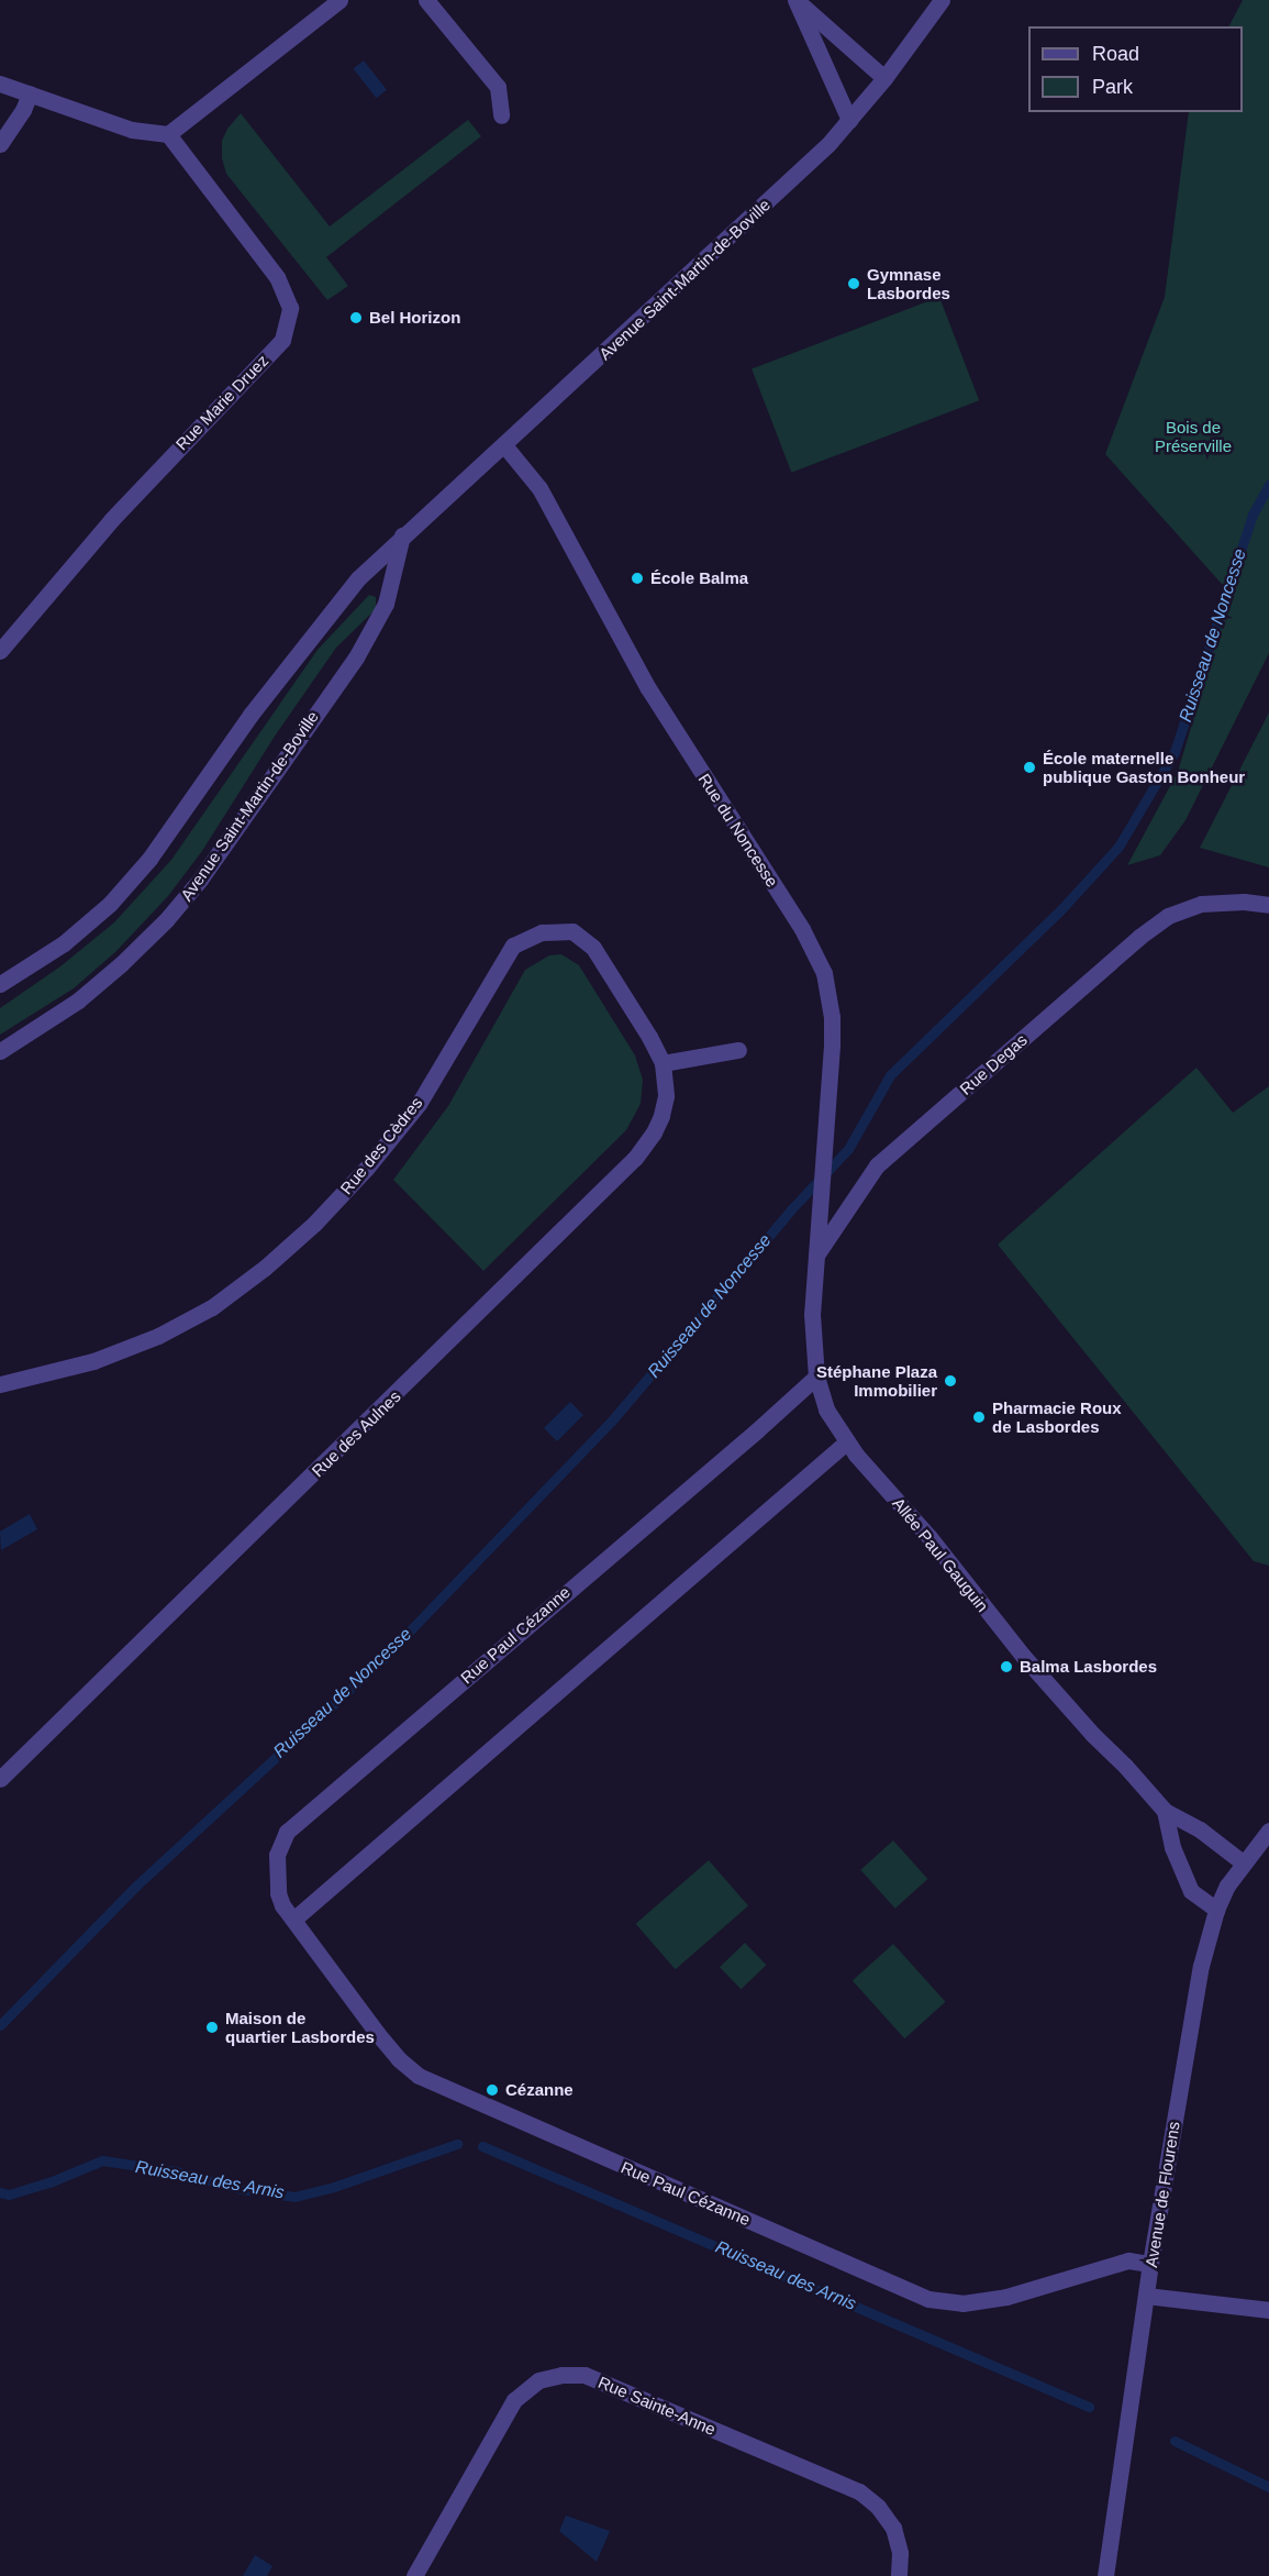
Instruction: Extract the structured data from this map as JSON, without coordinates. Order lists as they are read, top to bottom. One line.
{"streets":{"street":["Avenue Saint-Martin-de-Boville","Rue Marie Druez","Rue du Noncesse","Rue Degas","Rue des Cèdres","Rue des Aulnes","Allée Paul Gauguin","Rue Paul Cézanne","Avenue de Flourens","Rue Sainte-Anne"]},"crossings":[["Avenue Saint-Martin-de-Boville","Rue du Noncesse"],["Rue du Noncesse","Rue Degas"],["Rue du Noncesse","Allée Paul Gauguin"],["Rue Degas","Allée Paul Gauguin"],["Rue des Cèdres","Rue des Aulnes"],["Allée Paul Gauguin","Rue Paul Cézanne"],["Allée Paul Gauguin","Avenue de Flourens"],["Rue Paul Cézanne","Avenue de Flourens"]],"water":["Ruisseau de Noncesse","Ruisseau des Arnis"],"parks":["Bois de Préserville"],"places":["Gymnase Lasbordes","Bel Horizon","École Balma","École maternelle publique Gaston Bonheur","Stéphane Plaza Immobilier","Pharmacie Roux de Lasbordes","Balma Lasbordes","Maison de quartier Lasbordes","Cézanne"],"legend":["Road","Park"]}
